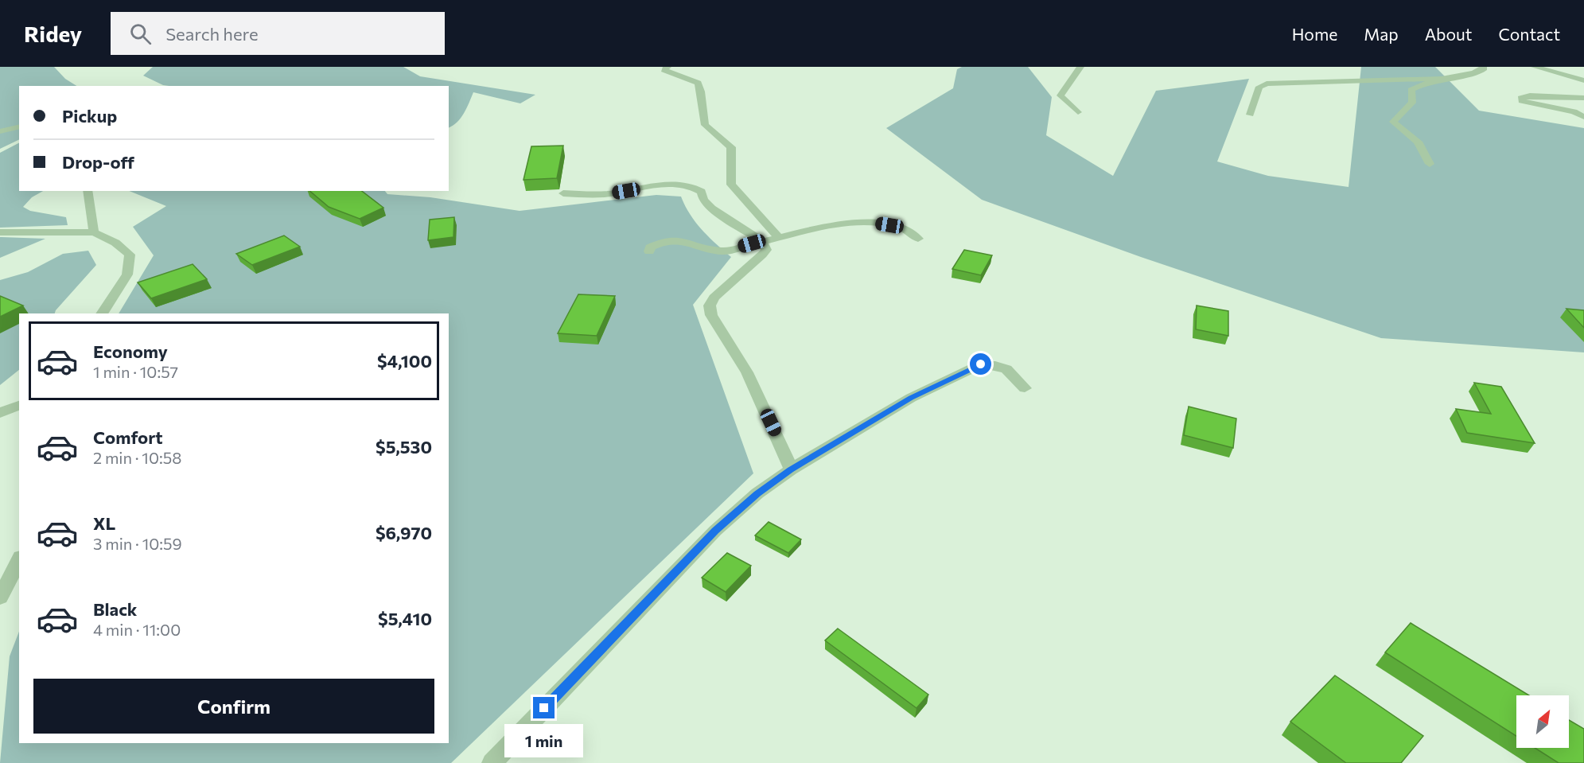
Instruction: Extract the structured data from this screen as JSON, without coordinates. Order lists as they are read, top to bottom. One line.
{"north":"top right","page":{"header":"Ridey","search":"Search here","nav":["Home","Map","About","Contact"],"banner":["Pickup","Drop-off"],"list":[{"name":"Economy","note":"1 min · 10:57","value":"$4,100"},{"name":"Comfort","note":"2 min · 10:58","value":"$5,530"},{"name":"XL","note":"3 min · 10:59","value":"$6,970"},{"name":"Black","note":"4 min · 11:00","value":"$5,410"}],"buttons":"Confirm","bubble":"1 min"}}
